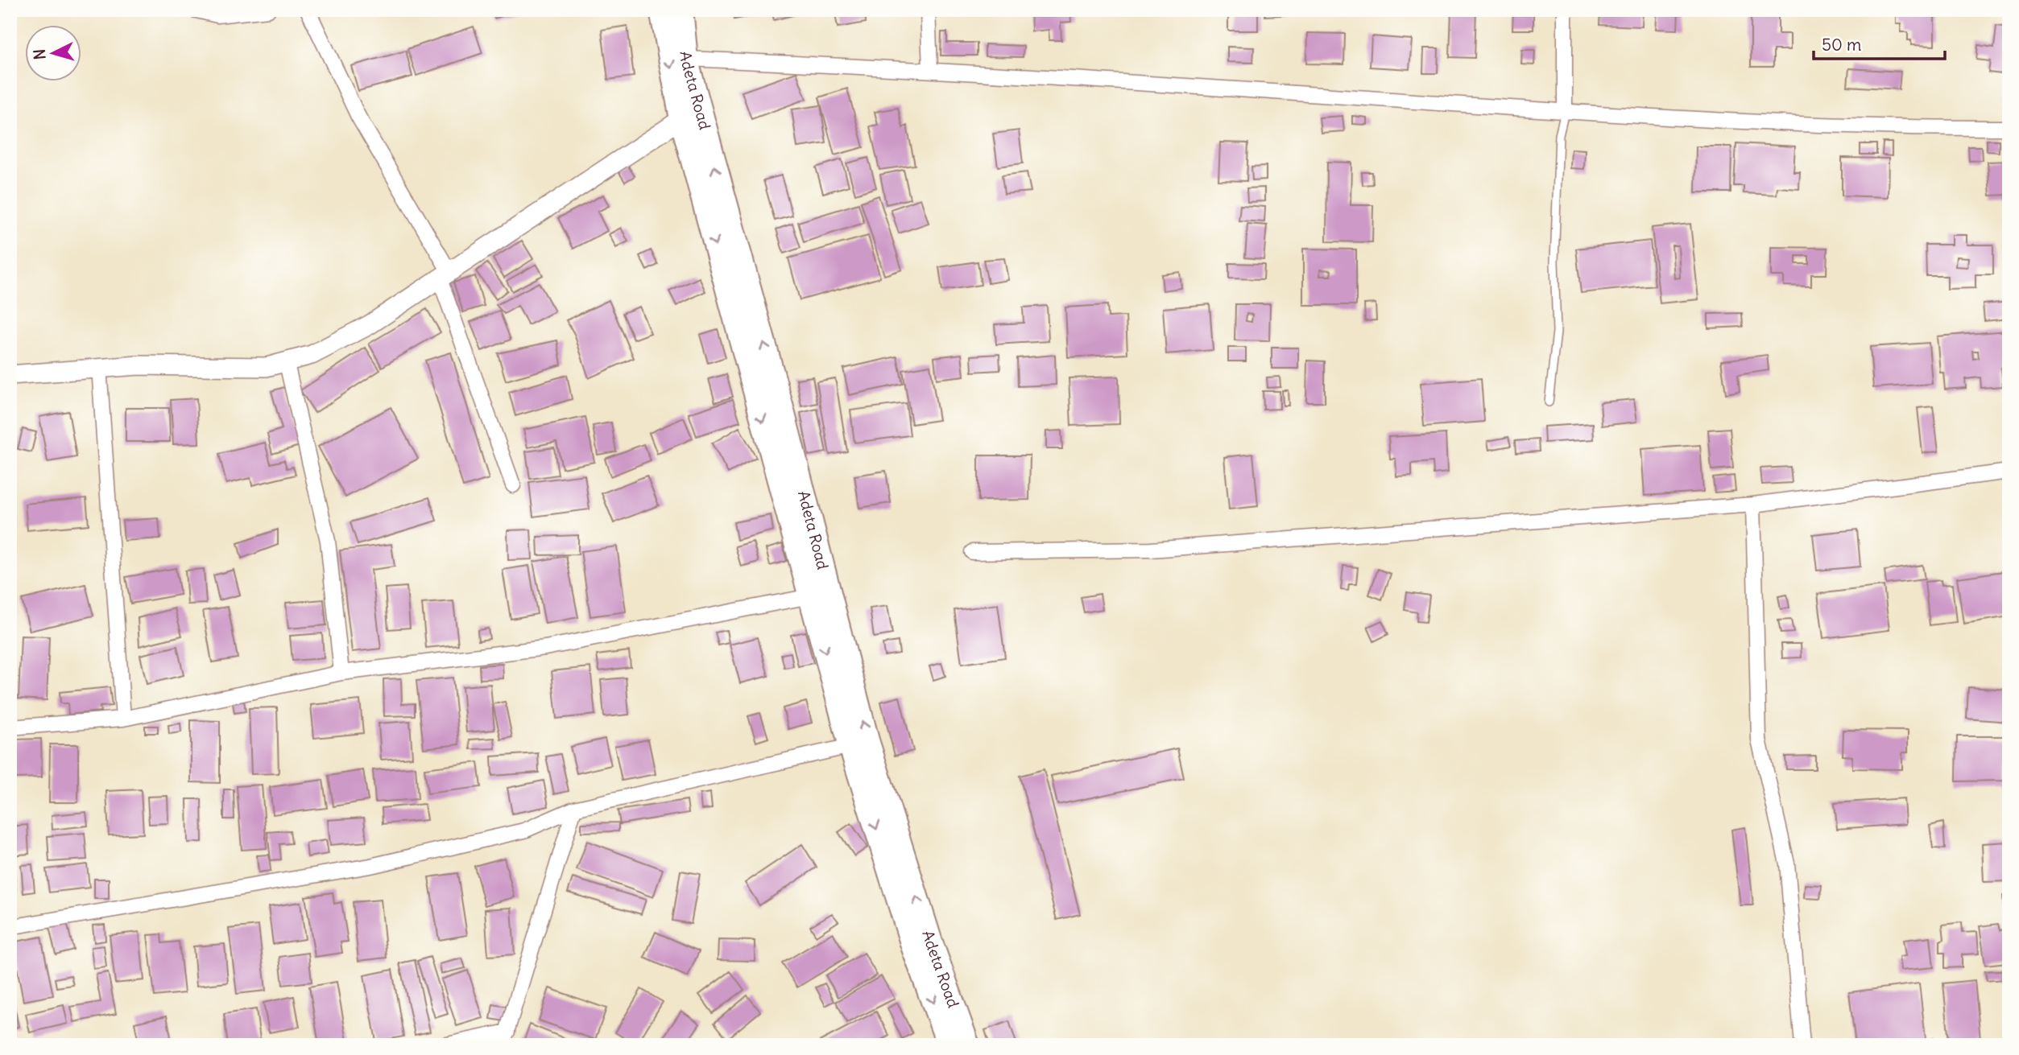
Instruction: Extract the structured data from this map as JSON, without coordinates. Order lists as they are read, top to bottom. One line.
{"streets":{"main road":["Adeta Road"]},"scale_bar":"50 m","north":"left"}
